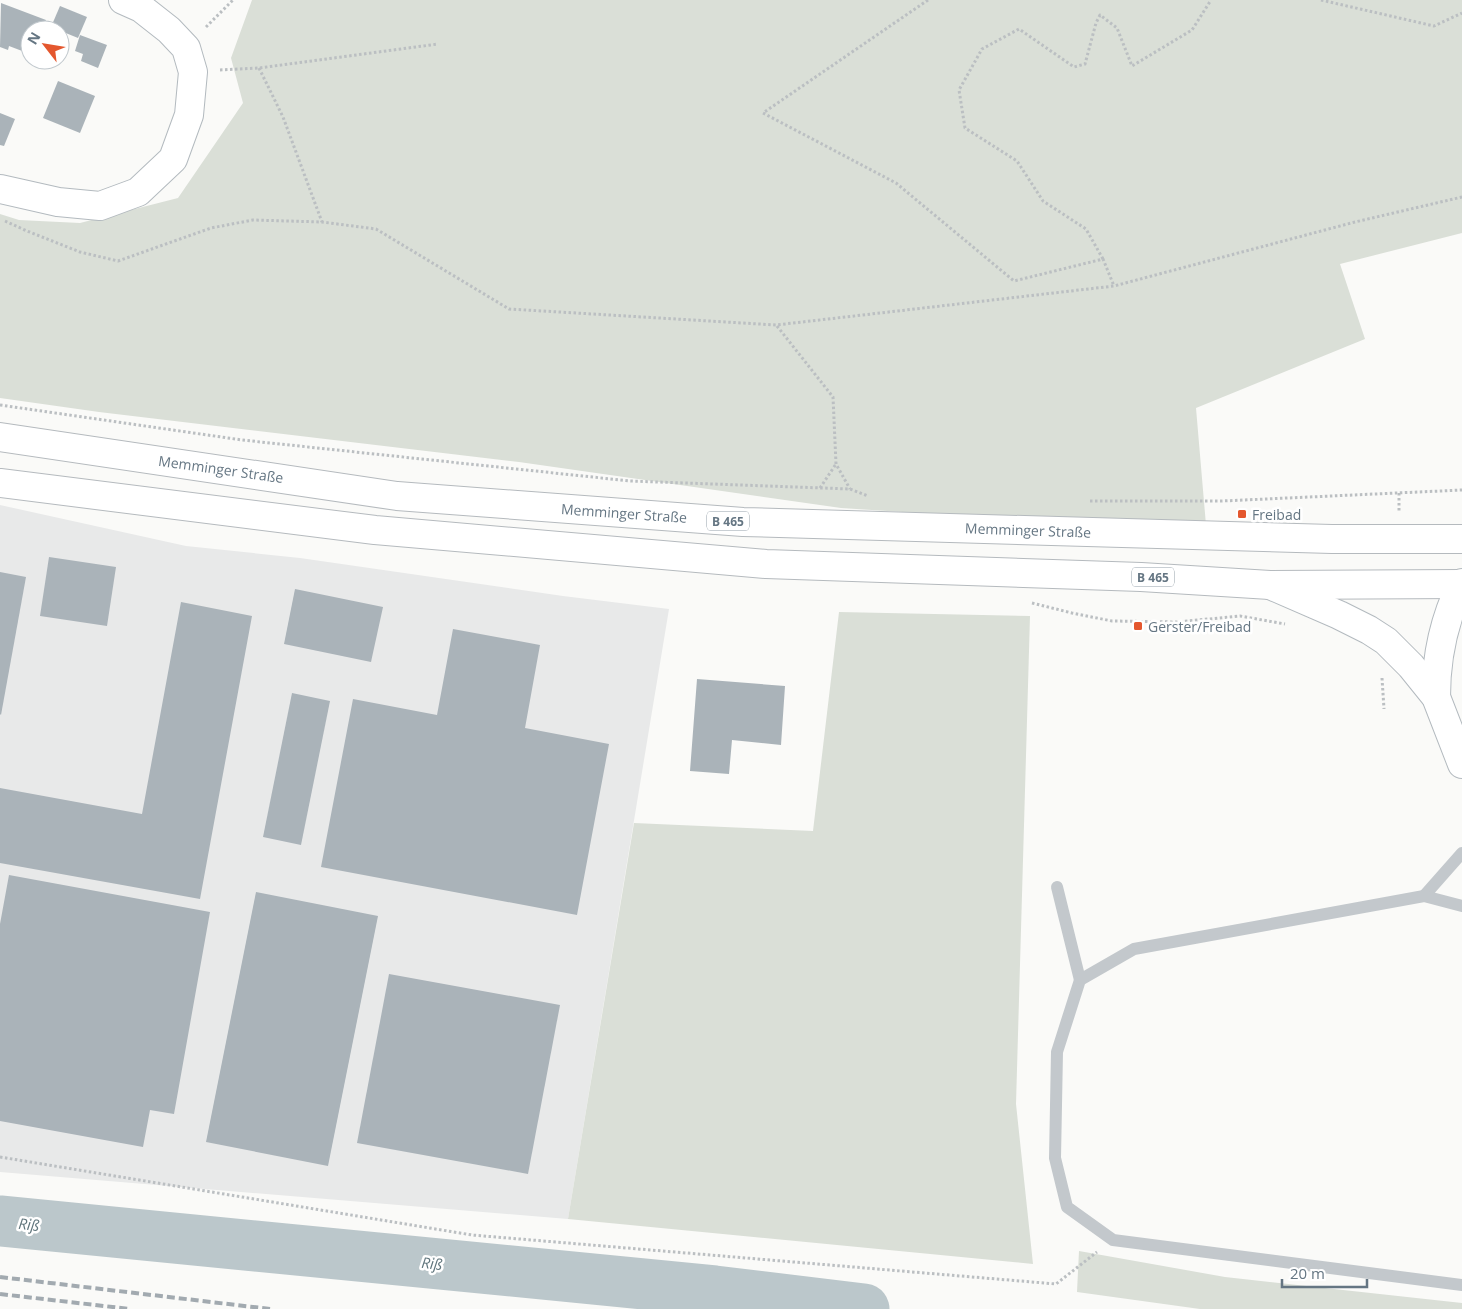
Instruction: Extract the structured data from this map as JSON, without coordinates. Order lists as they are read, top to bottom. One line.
{"streets":{"main road":["Memminger Straße","B 465"]},"water":["Riß"],"places":{"transit":["Freibad","Gerster/Freibad"]},"scale_bar":"20 m","north":"top left"}
